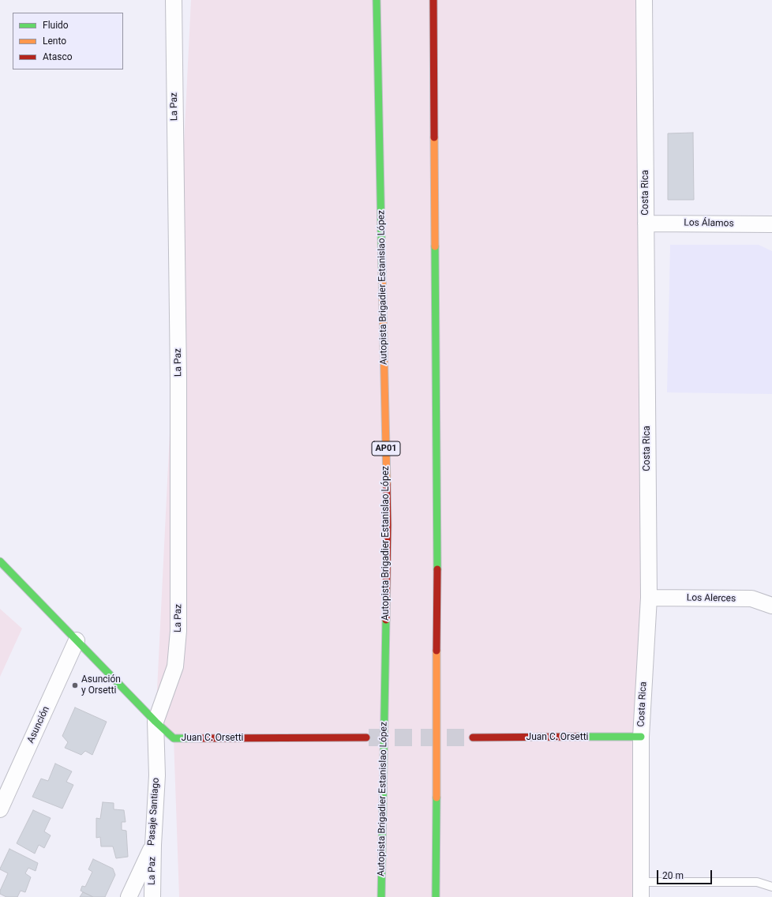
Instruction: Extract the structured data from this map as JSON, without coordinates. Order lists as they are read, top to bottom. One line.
{"streets":{"main road":["Autopista Brigadier Estanislao López","AP01","Juan C. Orsetti"],"street":["La Paz","Costa Rica","Los Álamos","Los Alerces","Asunción","Pasaje Santiago"]},"crossings":[["La Paz","Juan C. Orsetti"],["La Paz","Pasaje Santiago"],["Costa Rica","Los Álamos"],["Costa Rica","Los Alerces"],["Costa Rica","Juan C. Orsetti"],["Asunción","Juan C. Orsetti"],["Juan C. Orsetti","Pasaje Santiago"]],"places":["Asunción y Orsetti"],"legend":["Fluido","Lento","Atasco"],"scale_bar":"20 m"}
